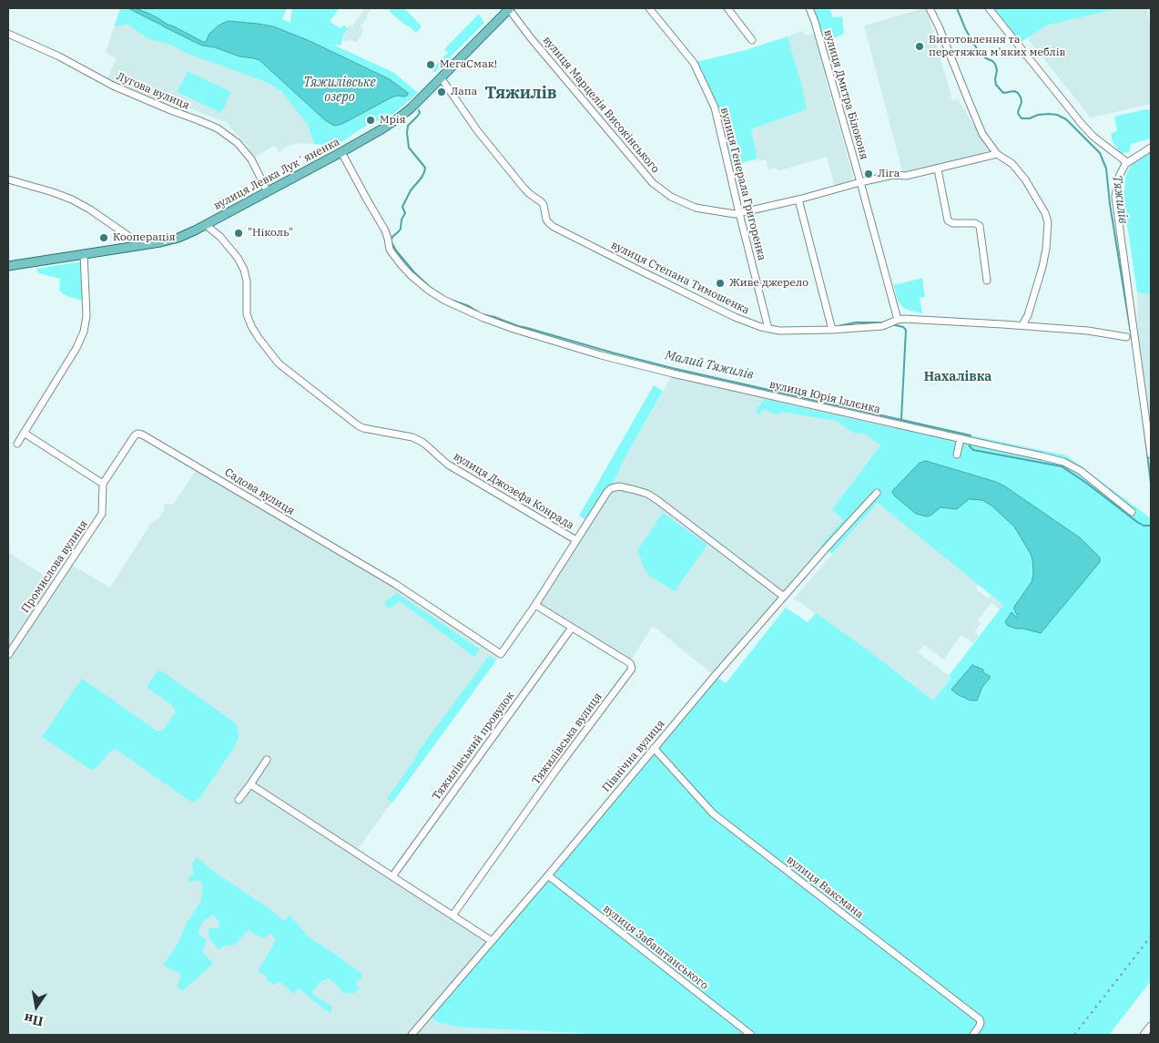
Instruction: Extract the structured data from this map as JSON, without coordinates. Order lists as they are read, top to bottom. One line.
{"streets":{"main road":["вулиця Левка Лукʼяненка"],"street":["Лугова вулиця","вулиця Дмитра Білоконя","вулиця Марцелія Високінського","вулиця Генерала Григоренка","вулиця Степана Тимошенка","вулиця Юрія Іллєнка","вулиця Джозефа Конрада","Садова вулиця","Промислова вулиця","Тяжилівська вулиця","Тяжилівський провулок","Північна вулиця","вулиця Ваксмана","вулиця Забаштанського"]},"crossings":[["Лугова вулиця","вулиця Левка Лукʼяненка"],["вулиця Дмитра Білоконя","вулиця Марцелія Високінського"],["вулиця Дмитра Білоконя","вулиця Степана Тимошенка"],["вулиця Марцелія Високінського","вулиця Левка Лукʼяненка"],["вулиця Марцелія Високінського","вулиця Генерала Григоренка"],["вулиця Левка Лукʼяненка","вулиця Степана Тимошенка"],["вулиця Левка Лукʼяненка","вулиця Юрія Іллєнка"],["вулиця Левка Лукʼяненка","вулиця Джозефа Конрада"],["вулиця Генерала Григоренка","вулиця Степана Тимошенка"],["Садова вулиця","Промислова вулиця"],["Садова вулиця","Тяжилівська вулиця"],["Тяжилівська вулиця","Тяжилівський провулок"],["Північна вулиця","вулиця Ваксмана"],["Північна вулиця","вулиця Забаштанського"]],"districts":["Тяжилів","Нахалівка"],"water":["Тяжилівське озеро","Тяжилів","Малий Тяжилів"],"places":["Виготовлення та перетяжка м'яких меблів","МегаСмак!","Лапа","Мрія","Ліга","\"Ніколь\"","Кооперація","Живе джерело"],"north":"bottom"}
